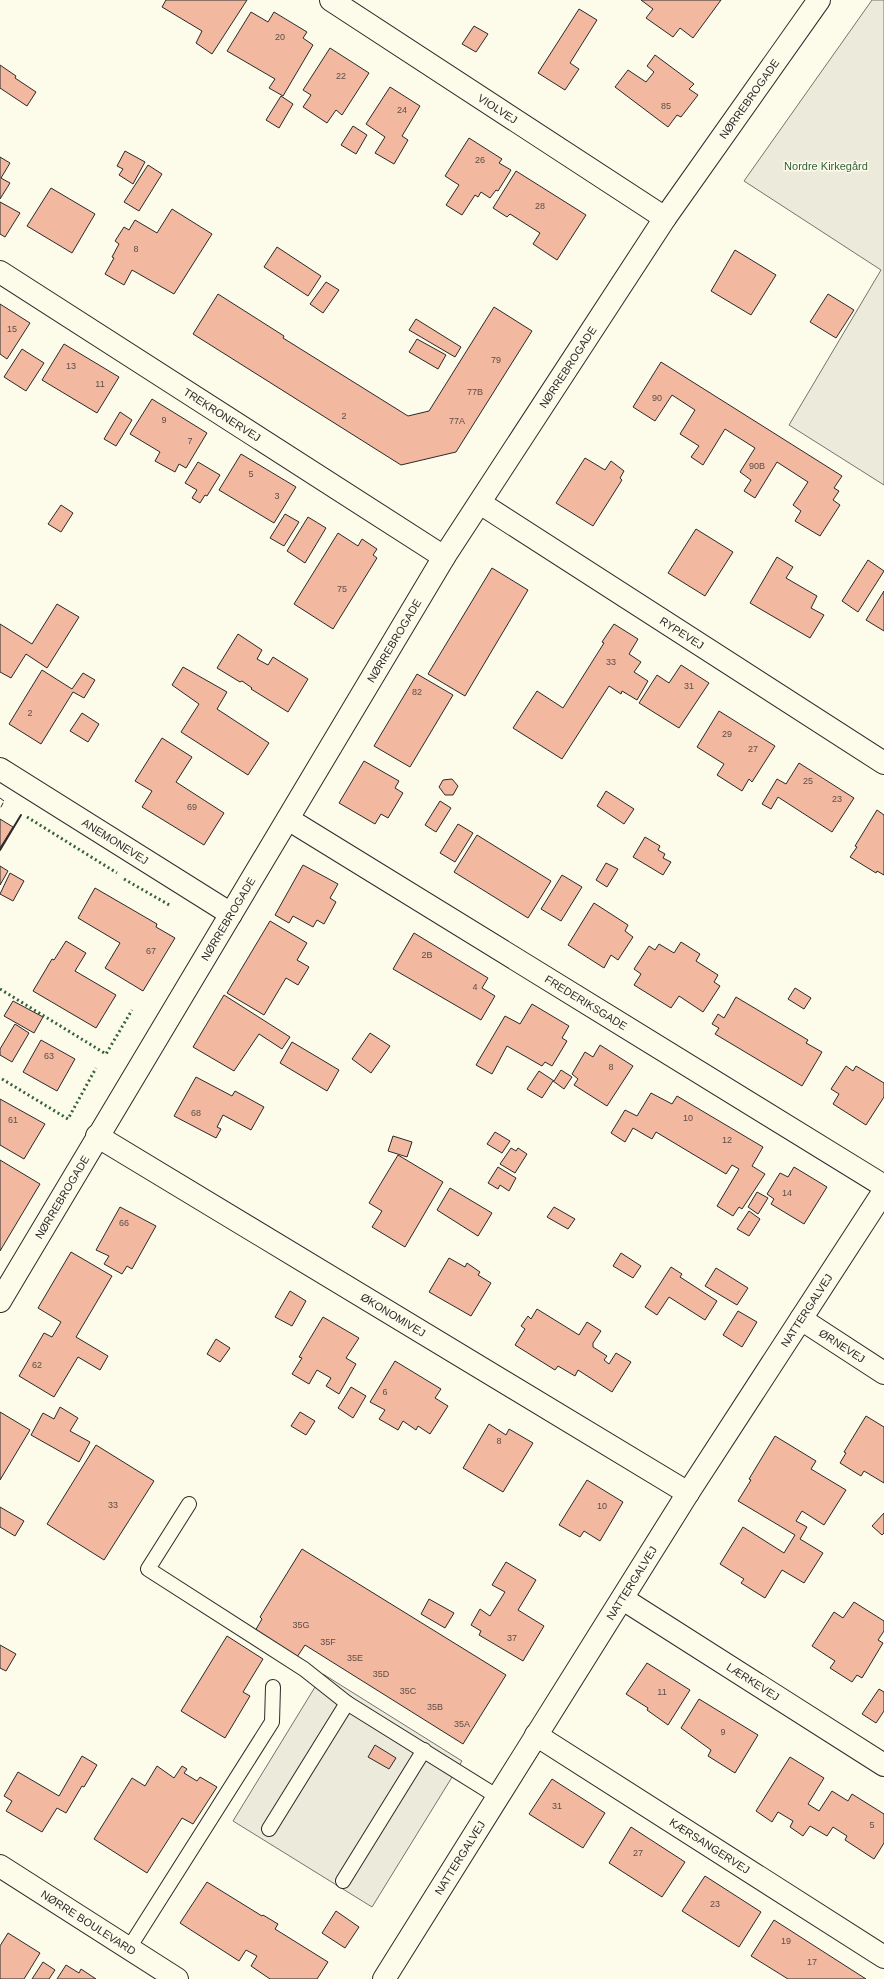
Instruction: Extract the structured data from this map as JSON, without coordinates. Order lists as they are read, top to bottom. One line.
{"streets":{"street":["NØRREBROGADE","VIOLVEJ","TREKRONERVEJ","RYPEVEJ","ANEMONEVEJ","FREDERIKSGADE","NATTERGALVEJ","ØKONOMIVEJ","ØRNEVEJ","LÆRKEVEJ","KÆRSANGERVEJ","NØRRE BOULEVARD"]},"crossings":[["NØRREBROGADE","VIOLVEJ"],["NØRREBROGADE","TREKRONERVEJ"],["NØRREBROGADE","RYPEVEJ"],["NØRREBROGADE","ANEMONEVEJ"],["NØRREBROGADE","FREDERIKSGADE"],["NØRREBROGADE","ØKONOMIVEJ"],["NATTERGALVEJ","ØKONOMIVEJ"],["NATTERGALVEJ","ØRNEVEJ"],["NATTERGALVEJ","LÆRKEVEJ"],["NATTERGALVEJ","KÆRSANGERVEJ"]],"parks":["Nordre Kirkegård"],"house_numbers":["20","22","85","24","26","28","8","15","79","13","11","77B","90","2","9","77A","7","90B","5","3","75","33","31","82","2","29","27","25","23","69","67","2B","4","63","8","68","10","61","12","14","66","62","6","8","33","10","35G","37","35F","35E","35D","35C","11","35B","35A","9","31","5","27","23","19","17"]}
